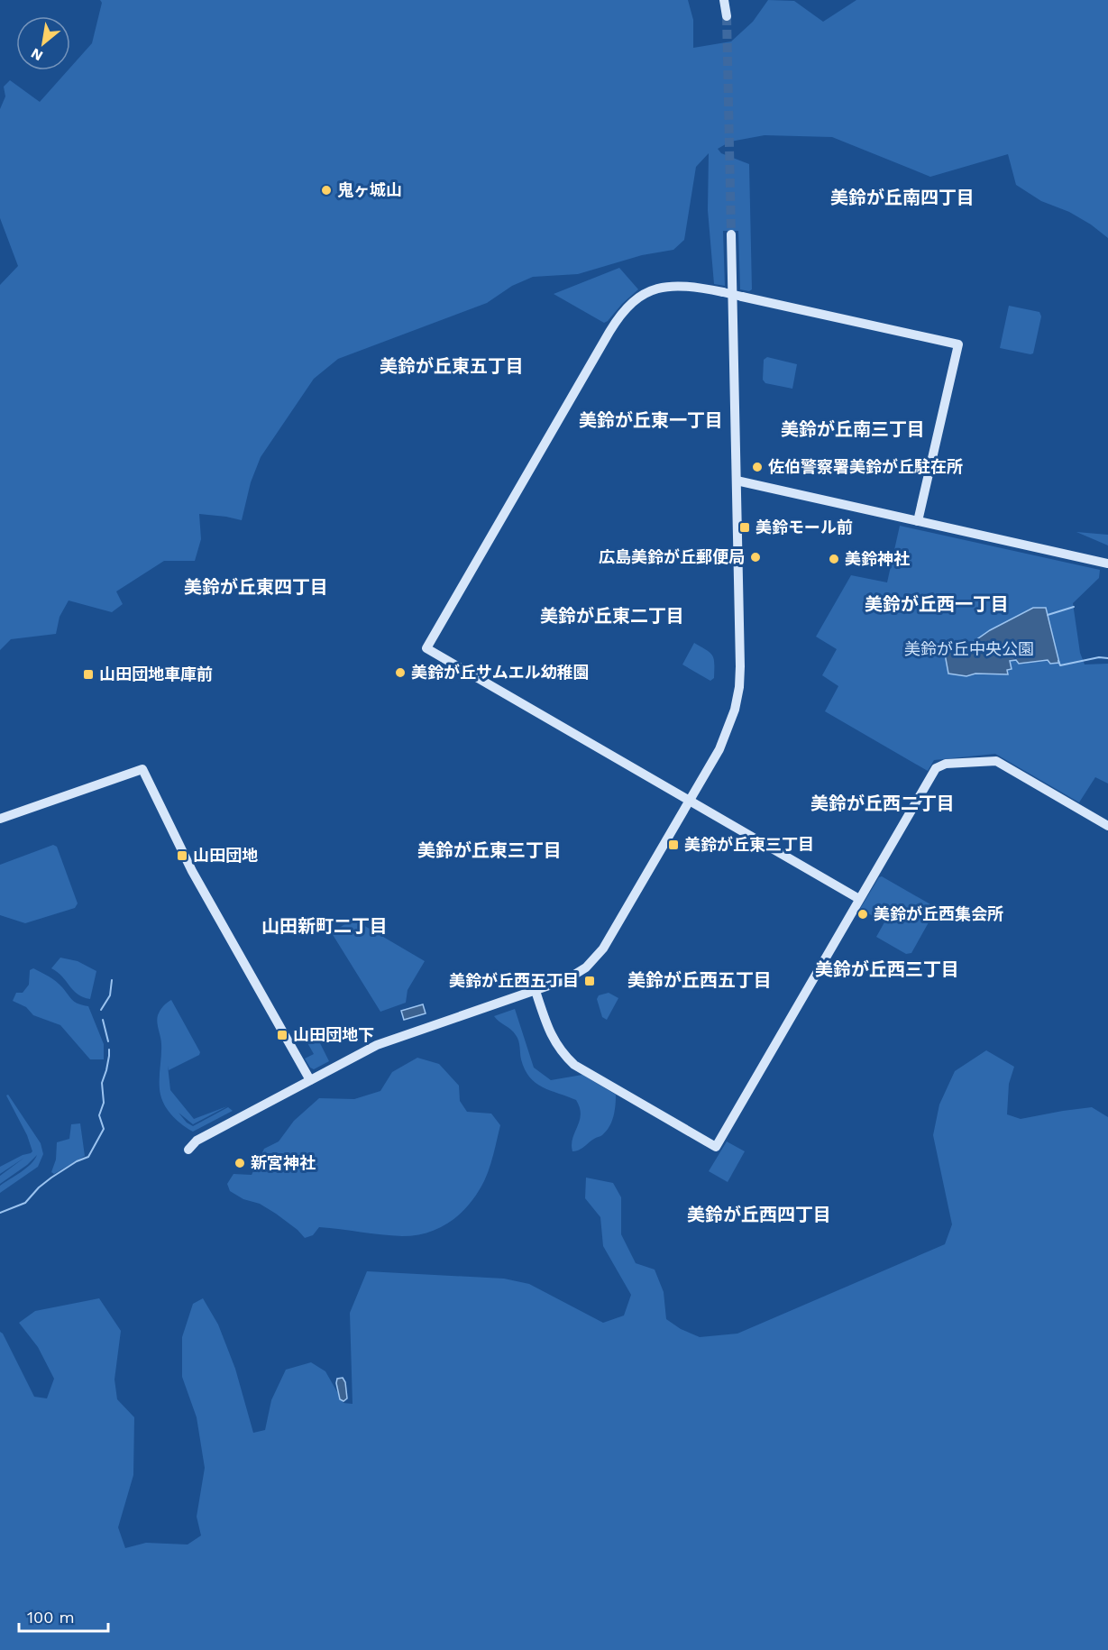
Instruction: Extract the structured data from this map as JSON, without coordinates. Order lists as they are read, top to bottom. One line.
{"districts":["美鈴が丘南四丁目","美鈴が丘東五丁目","美鈴が丘東一丁目","美鈴が丘南三丁目","美鈴が丘東四丁目","美鈴が丘西一丁目","美鈴が丘東二丁目","美鈴が丘西二丁目","美鈴が丘東三丁目","山田新町二丁目","美鈴が丘西三丁目","美鈴が丘西五丁目","美鈴が丘西四丁目"],"parks":["美鈴が丘中央公園"],"places":{"other":["鬼ヶ城山","佐伯警察署美鈴が丘駐在所","広島美鈴が丘郵便局","美鈴神社","美鈴が丘サムエル幼稚園","美鈴が丘西集会所","新宮神社"],"transit":["美鈴モール前","山田団地車庫前","美鈴が丘東三丁目","山田団地","美鈴が丘西五丁目","山田団地下"]},"scale_bar":"100 m","north":"bottom left"}
